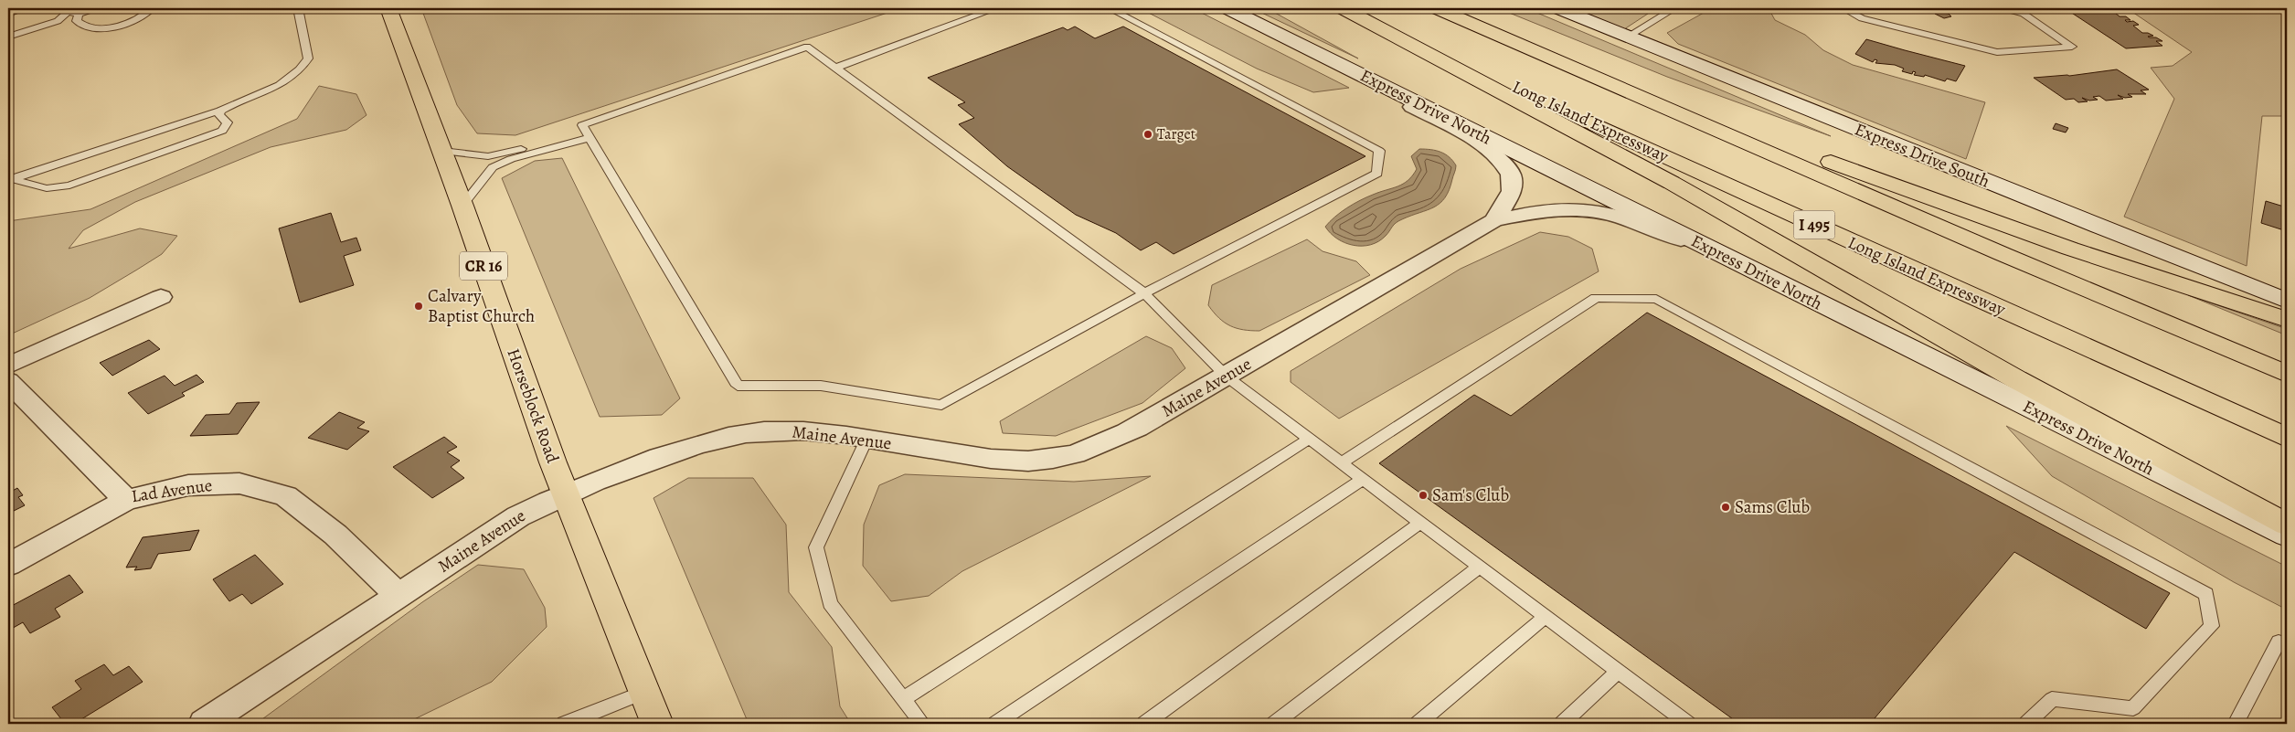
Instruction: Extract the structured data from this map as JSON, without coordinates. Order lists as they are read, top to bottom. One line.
{"streets":{"main road":["Express Drive North","Long Island Expressway","Express Drive South","I 495","CR 16","Horseblock Road"],"street":["Maine Avenue","Lad Avenue"]},"crossings":[["Maine Avenue","Horseblock Road"],["Maine Avenue","Lad Avenue"]],"places":["Target","Calvary Baptist Church","Sam's Club","Sams Club"]}
